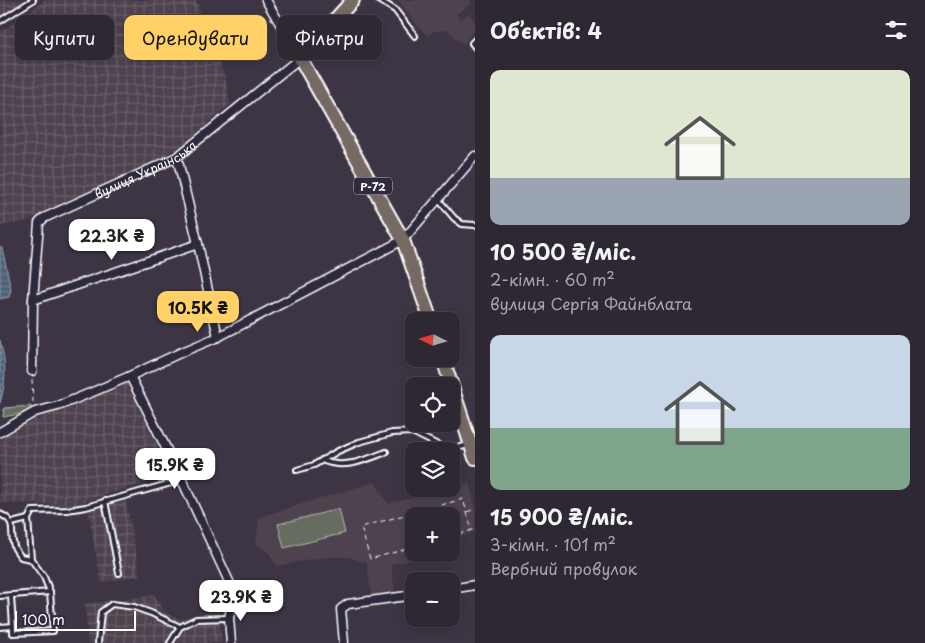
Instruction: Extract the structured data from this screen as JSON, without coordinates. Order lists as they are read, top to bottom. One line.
{"streets":{"main road":["вулиця Українська","Р-72"]},"scale_bar":"100 m","north":"left","page":{"heading":"Об’єктів: 4","chip":["Купити","Орендувати","Фільтри"],"list":[{"name":"10 500 ₴/міс.","note":"2-кімн. · 60 m² · вулиця Сергія Файнблата"},{"name":"15 900 ₴/міс.","note":"3-кімн. · 101 m² · Вербний провулок"}],"price":["22.3K ₴","10.5K ₴","15.9K ₴","23.9K ₴"],"map_buttons":["+","−"],"scale":"100 m"}}
